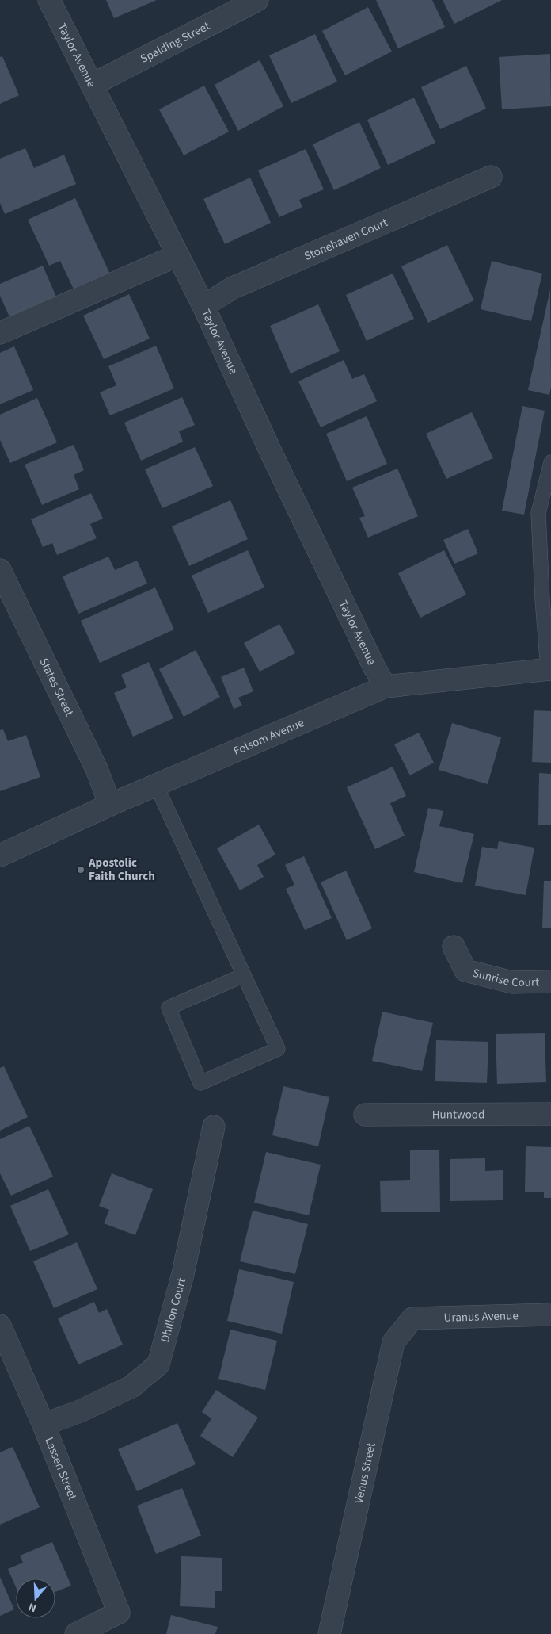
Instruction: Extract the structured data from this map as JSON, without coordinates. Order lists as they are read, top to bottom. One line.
{"streets":{"street":["Spalding Street","Taylor Avenue","Stonehaven Court","States Street","Folsom Avenue","Sunrise Court","Huntwood","Dhillon Court","Uranus Avenue","Lassen Street","Venus Street"]},"crossings":[["Spalding Street","Taylor Avenue"],["Taylor Avenue","Stonehaven Court"],["Taylor Avenue","Folsom Avenue"],["States Street","Folsom Avenue"],["Dhillon Court","Lassen Street"],["Uranus Avenue","Venus Street"]],"places":["Apostolic Faith Church"],"north":"bottom"}
